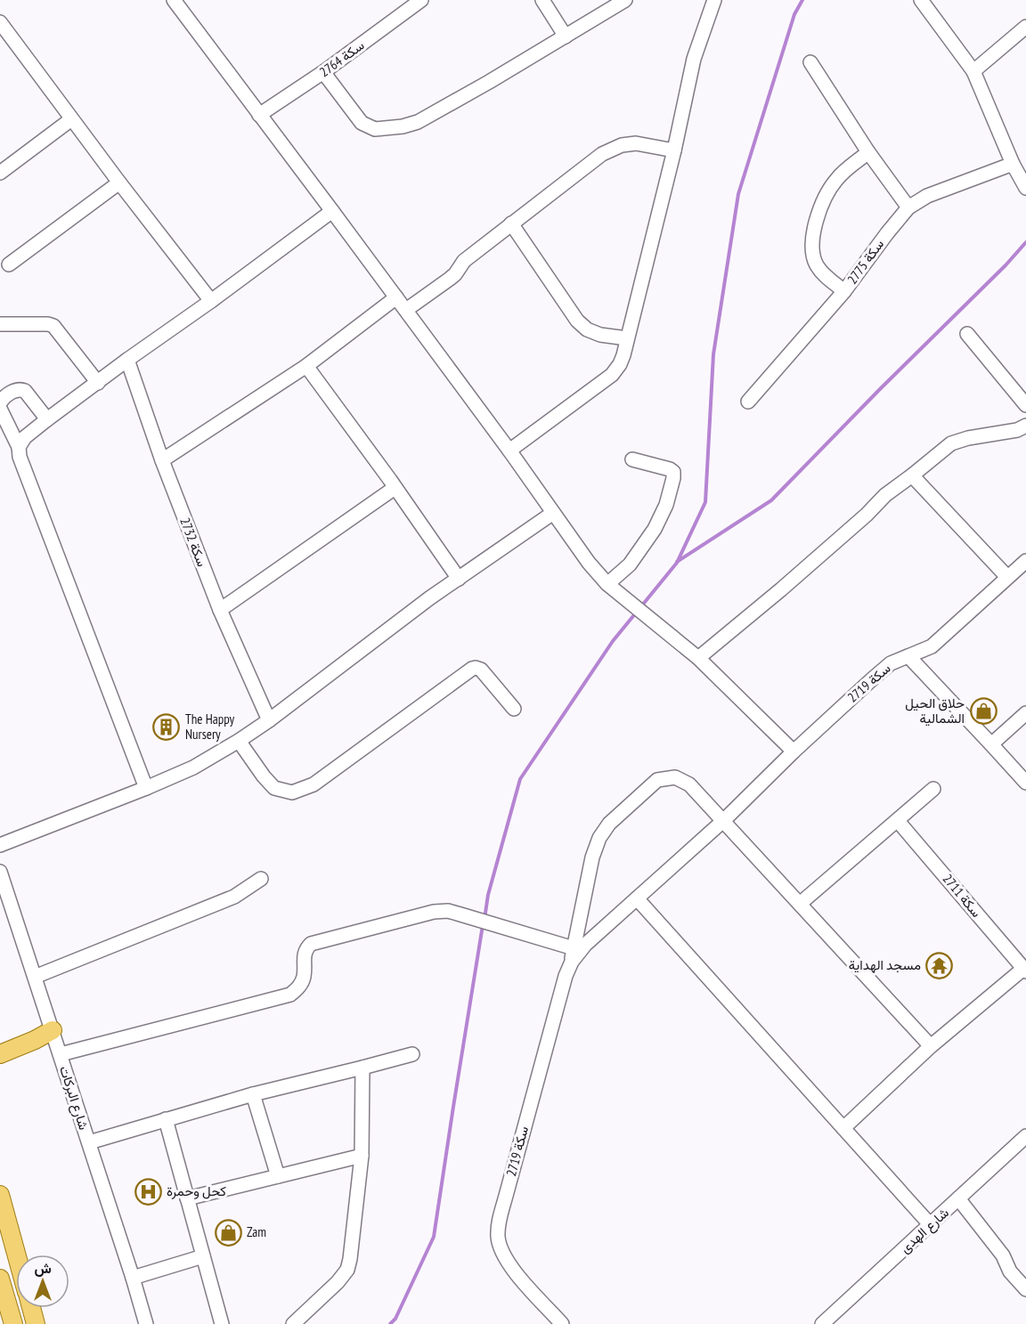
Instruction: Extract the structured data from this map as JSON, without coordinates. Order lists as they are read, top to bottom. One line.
{"streets":{"street":["سكة 2764","سكة 2775","سكة 2732","سكة 2719","سكة 2711","شارع البركات","شارع الهدى"]},"places":{"shop":["حلاق الحيل الشمالية","Zam"],"building":["The Happy Nursery"],"temple":["مسجد الهداية"],"hospital":["كحل وحمرة"]},"north":"top"}
